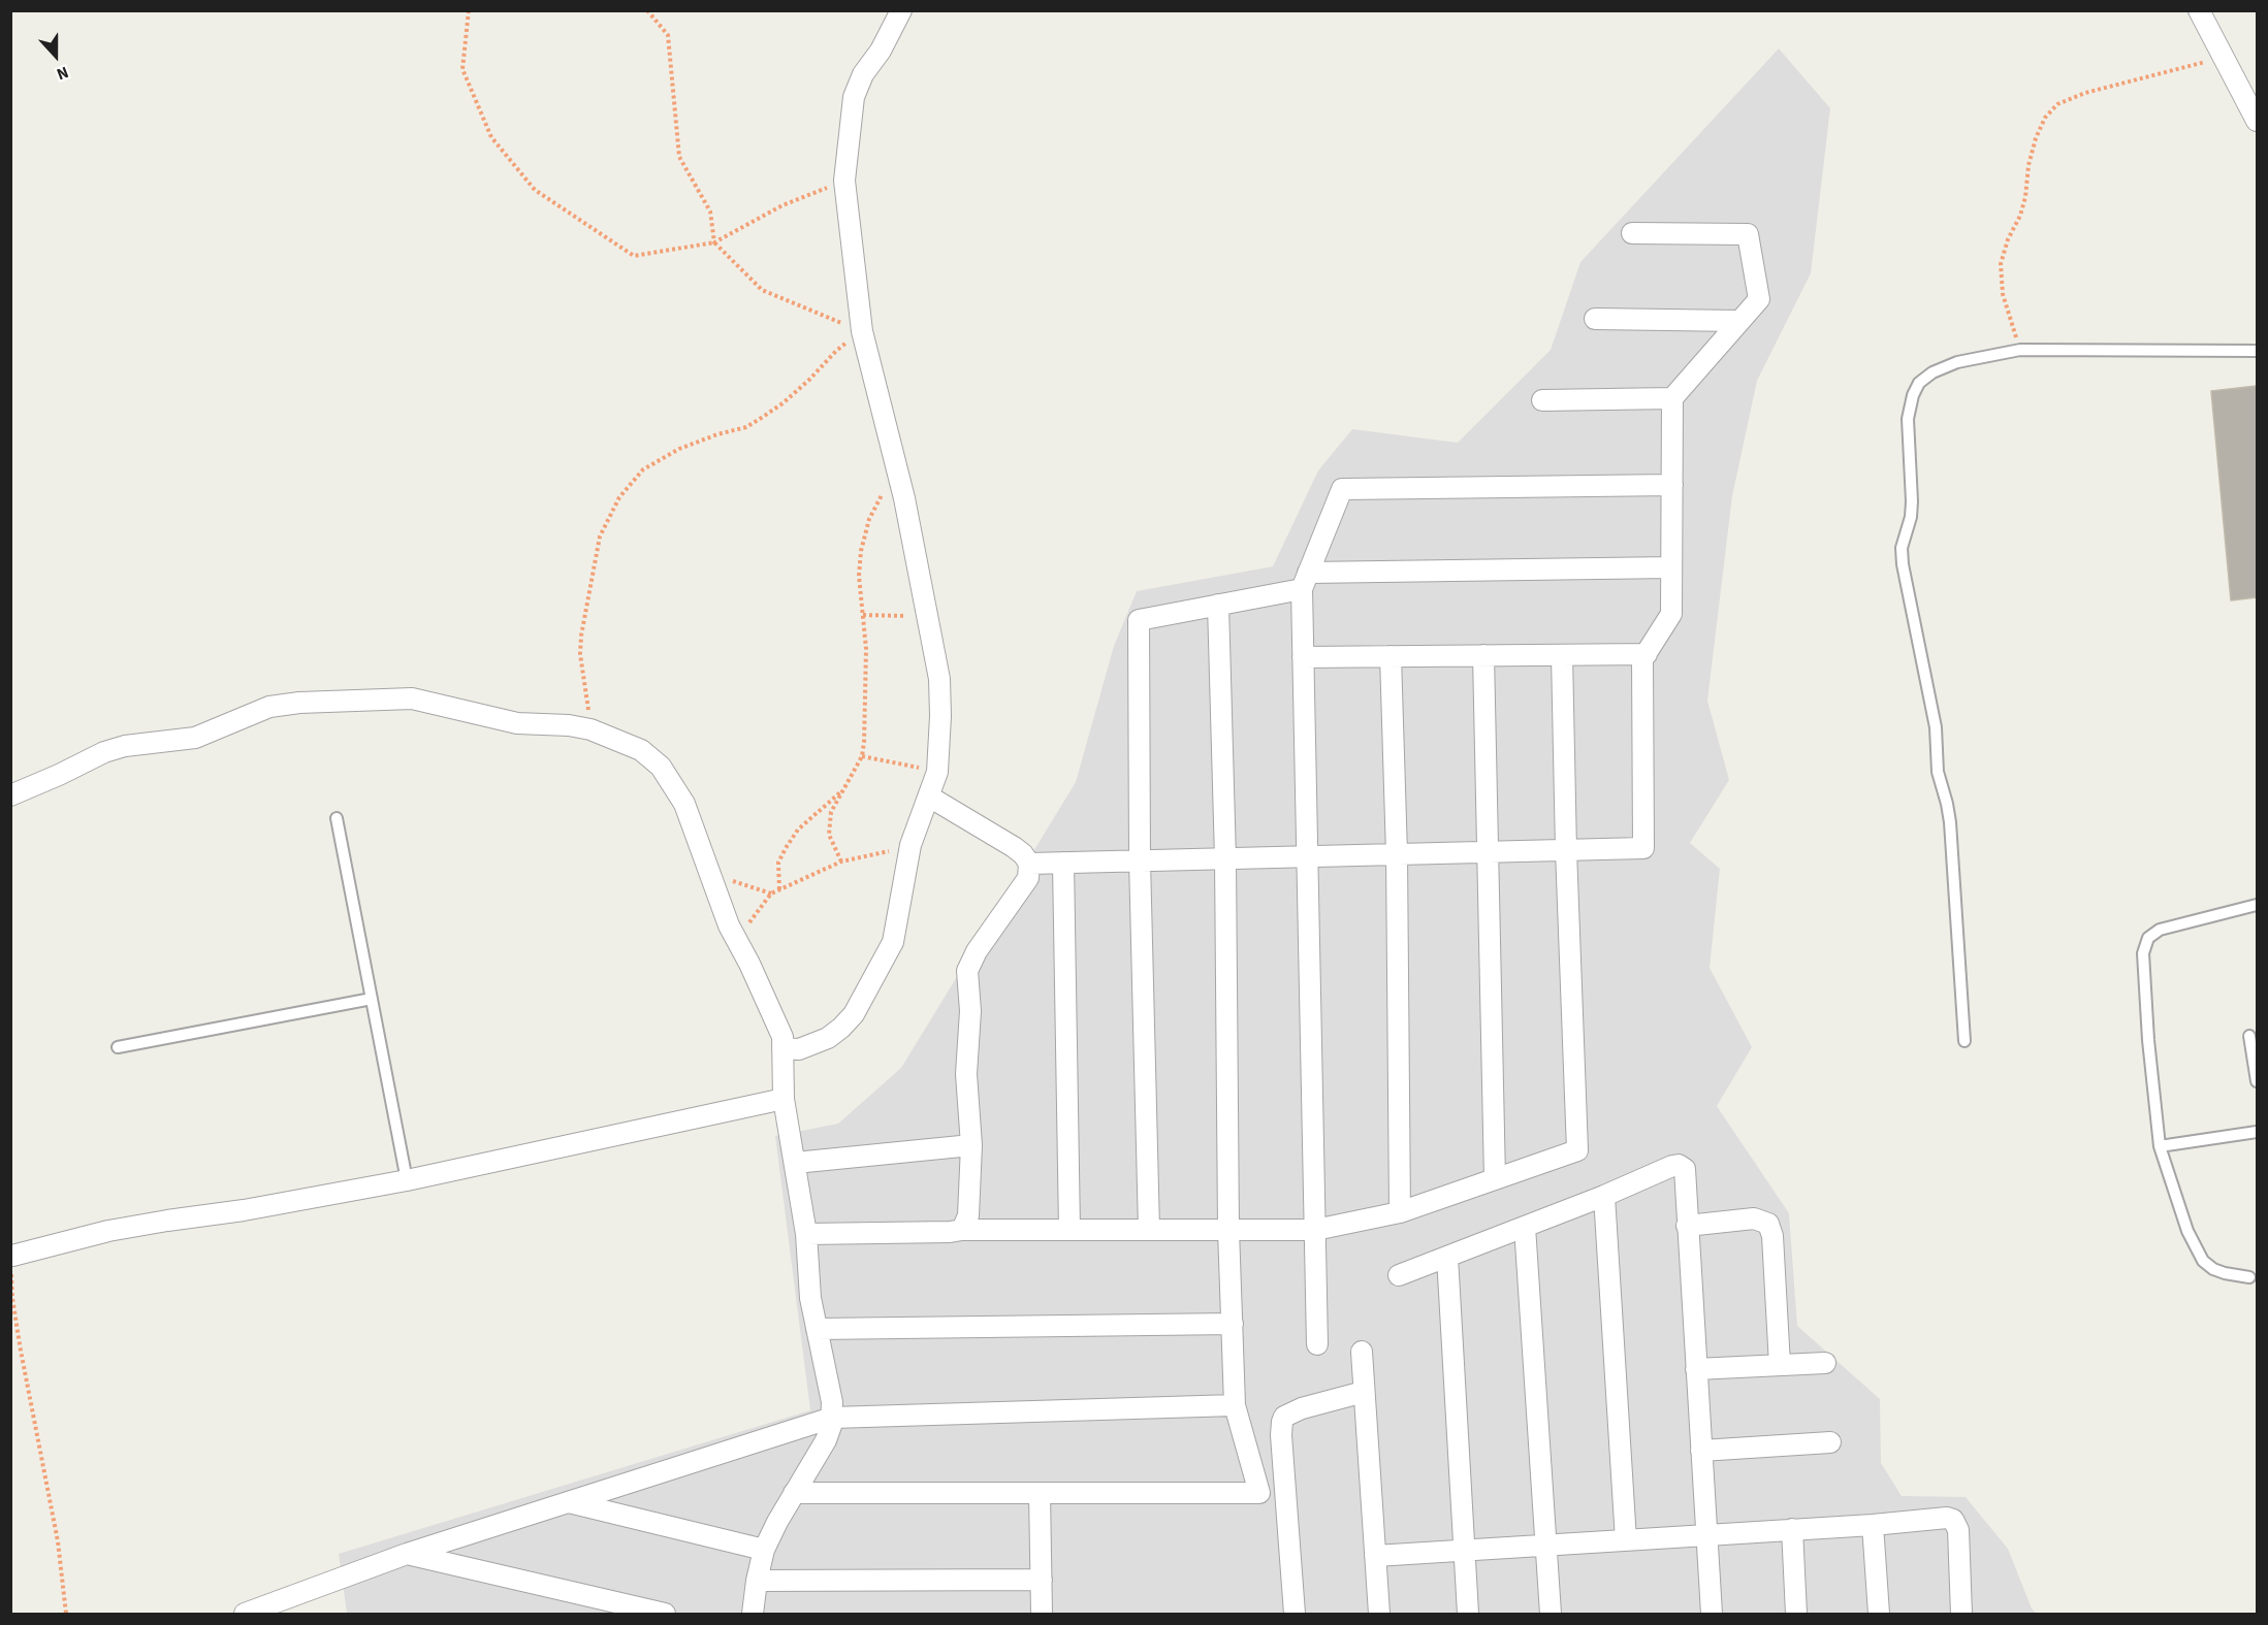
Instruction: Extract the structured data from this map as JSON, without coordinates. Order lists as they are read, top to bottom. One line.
{"north":"bottom"}
